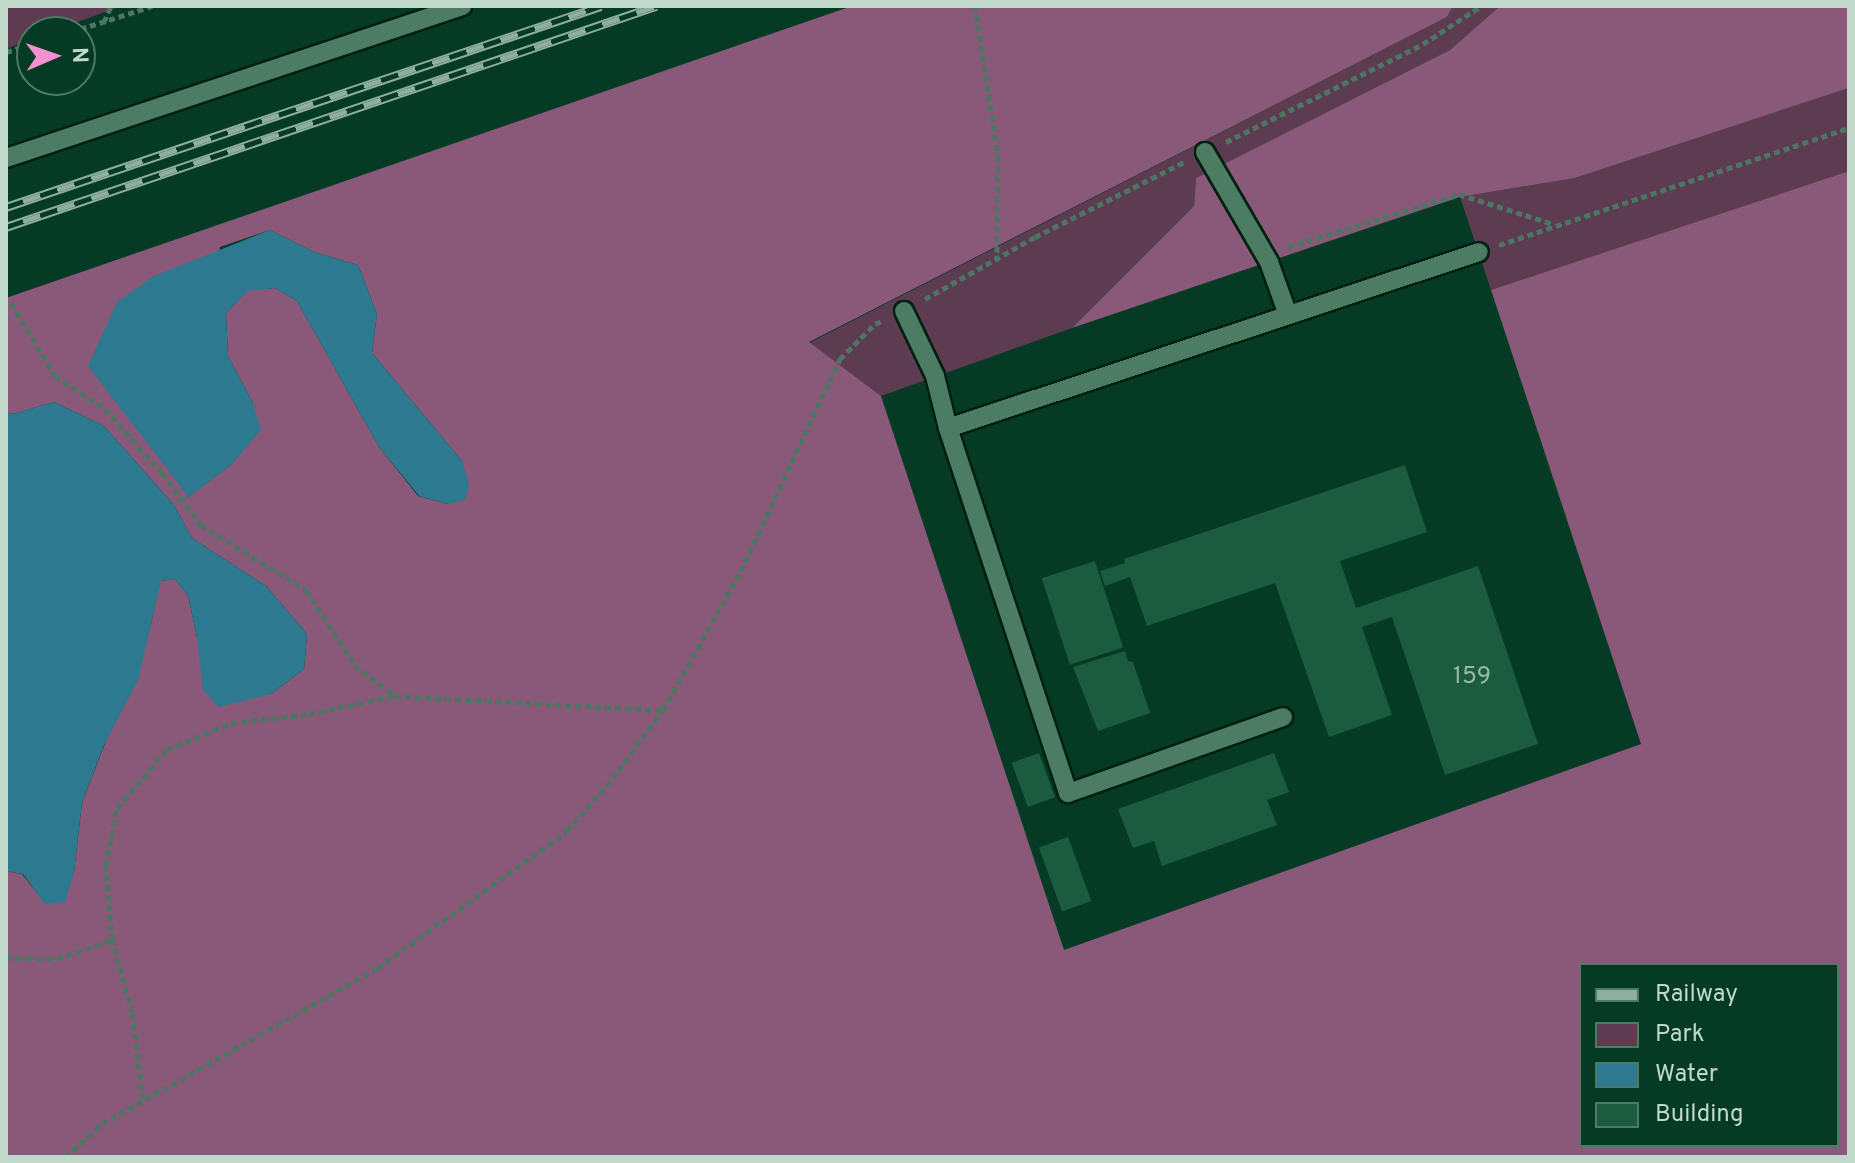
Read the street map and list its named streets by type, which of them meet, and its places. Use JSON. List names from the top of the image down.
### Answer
{
  "house_numbers": ["159"],
  "legend": [
    "Railway",
    "Park",
    "Water",
    "Building"
  ],
  "north": "right"
}
